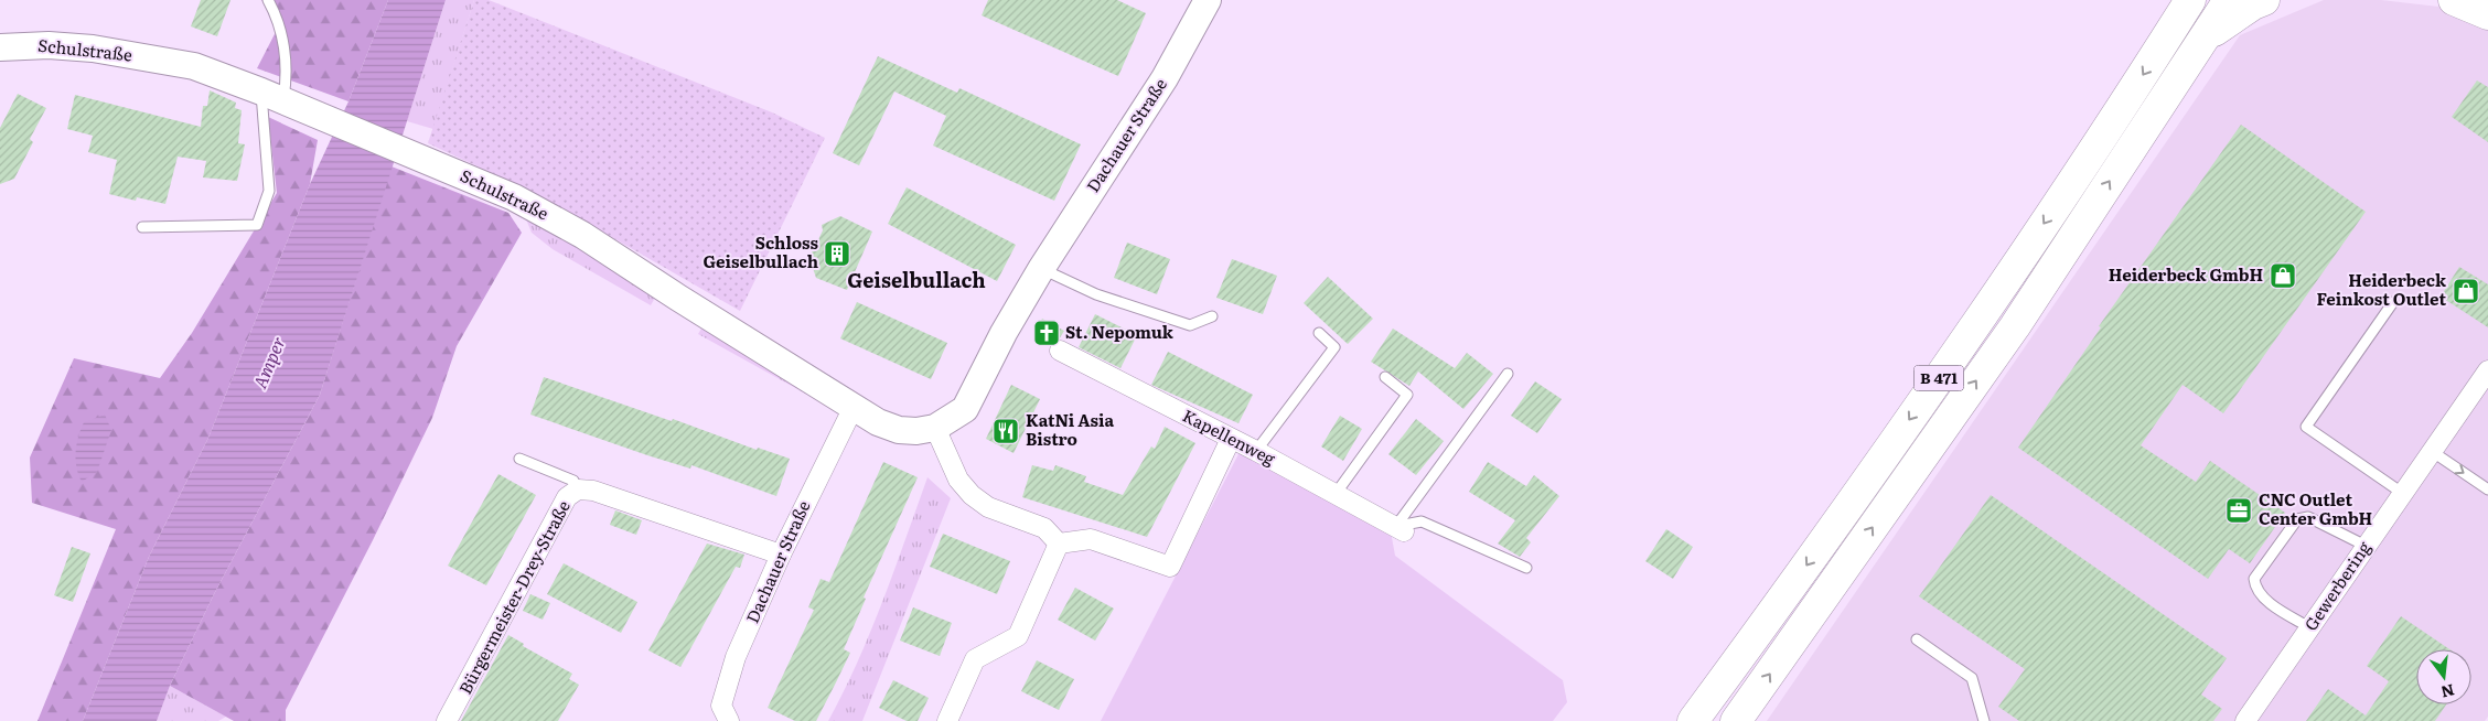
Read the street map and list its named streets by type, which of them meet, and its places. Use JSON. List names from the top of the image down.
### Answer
{
  "streets": {
    "highway": ["B 471"],
    "street": [
      "Schulstraße",
      "Dachauer Straße",
      "Kapellenweg",
      "Gewerbering",
      "Bürgermeister-Drey-Straße"
    ]
  },
  "crossings": [
    ["Schulstraße", "Dachauer Straße"],
    ["Dachauer Straße", "Bürgermeister-Drey-Straße"]
  ],
  "districts": ["Geiselbullach"],
  "water": ["Amper"],
  "places": {
    "building": ["Schloss Geiselbullach"],
    "shop": ["Heiderbeck GmbH", "Heiderbeck Feinkost Outlet"],
    "church": ["St. Nepomuk"],
    "restaurant": ["KatNi Asia Bistro"],
    "office": ["CNC Outlet Center GmbH"]
  },
  "north": "bottom"
}
